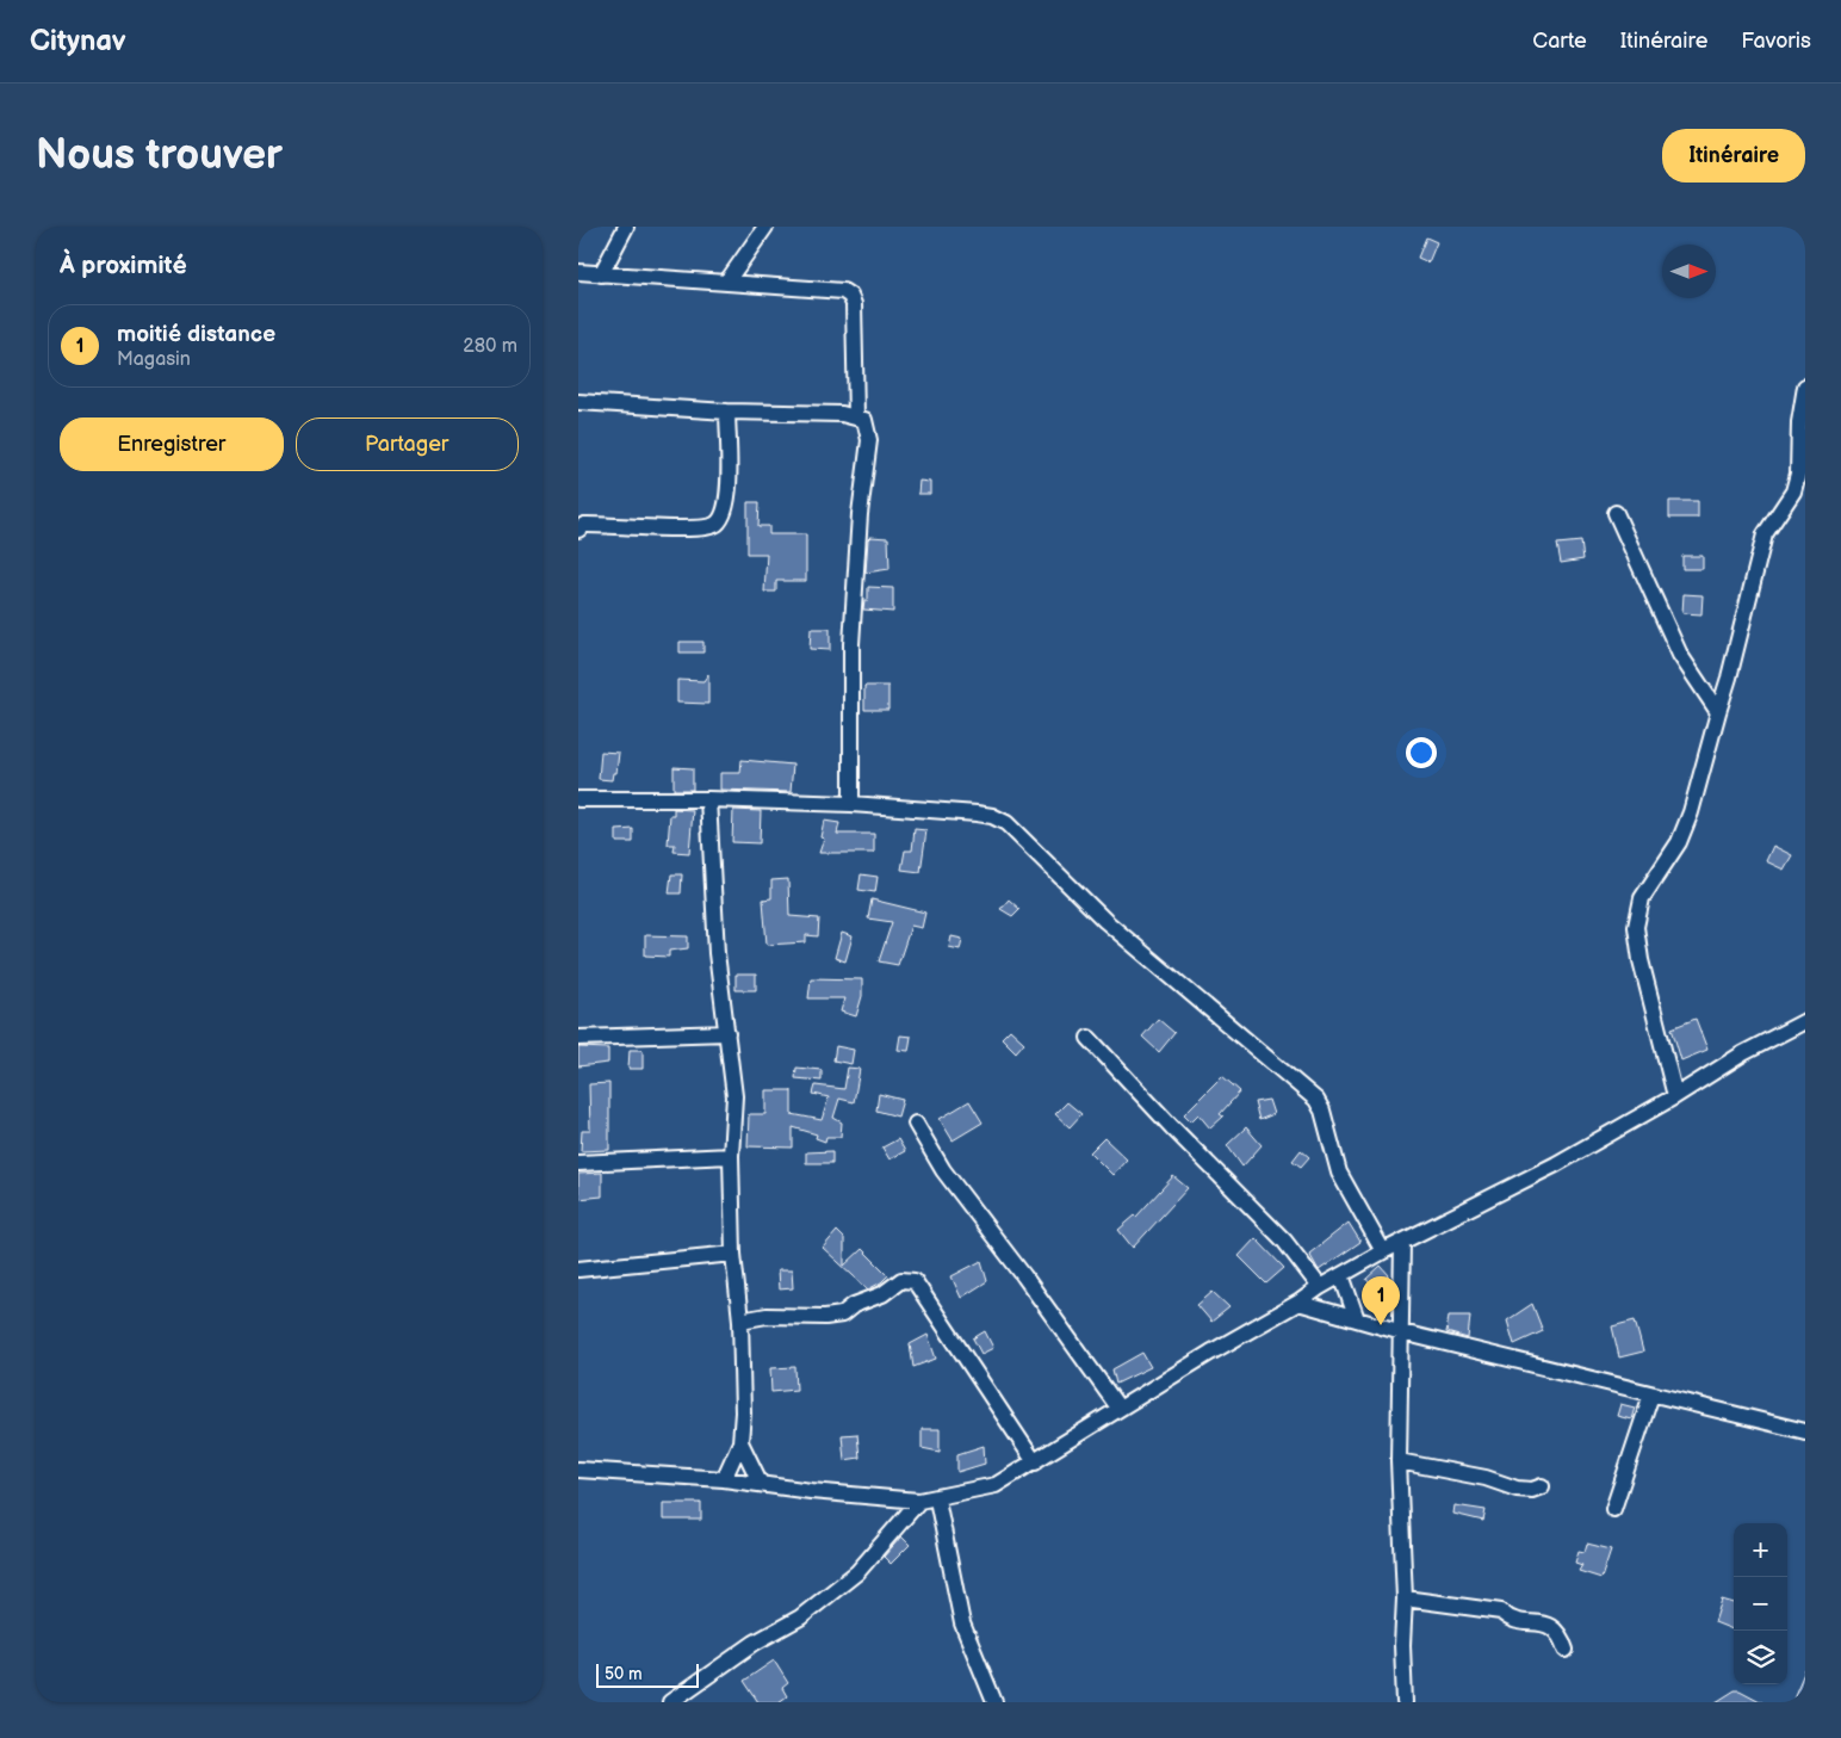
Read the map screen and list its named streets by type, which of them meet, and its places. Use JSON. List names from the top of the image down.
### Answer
{
  "scale_bar": "50 m",
  "north": "right",
  "page": {
    "header": "Citynav",
    "nav": ["Carte", "Itinéraire", "Favoris"],
    "buttons": [
      "Itinéraire",
      ["Enregistrer", "Partager"]
    ],
    "title": "Nous trouver",
    "heading": "À proximité",
    "list": [
      {
        "mark": "1",
        "name": "moitié distance",
        "note": "Magasin",
        "value": "280 m"
      }
    ],
    "pins": "1",
    "map_buttons": ["+", "−"],
    "scale": "50 m"
  }
}
